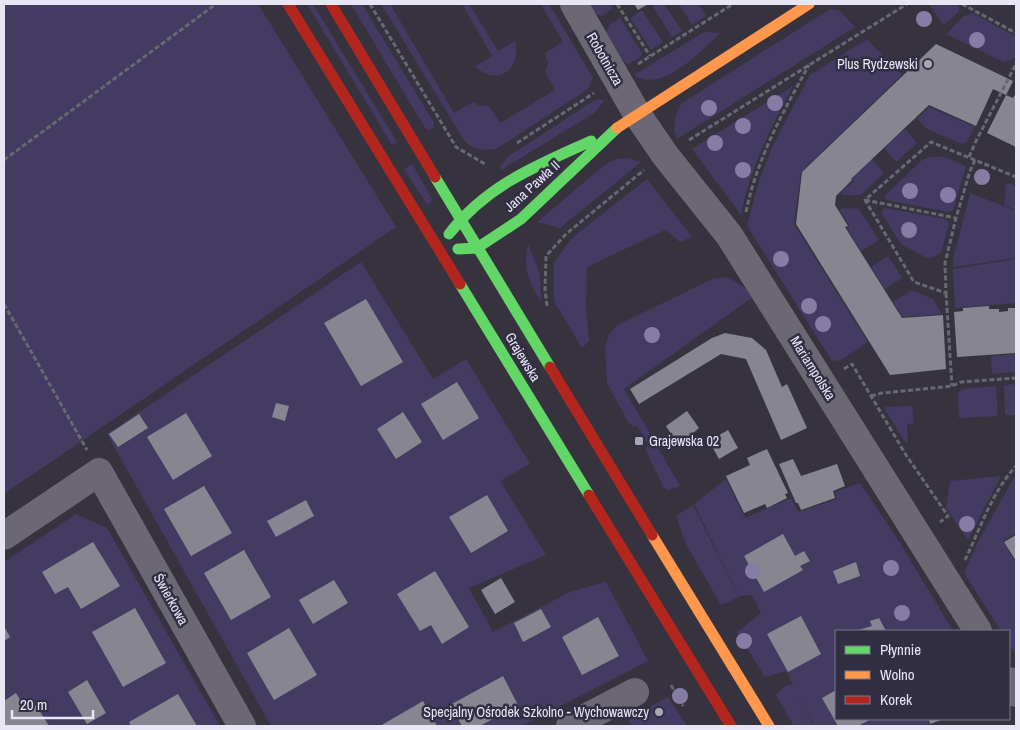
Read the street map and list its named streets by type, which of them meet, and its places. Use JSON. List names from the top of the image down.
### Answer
{
  "streets": {
    "main road": ["Jana Pawła II", "Grajewska"],
    "street": ["Robotnicza", "Mariampolska", "Świerkowa"]
  },
  "crossings": [
    ["Robotnicza", "Jana Pawła II"],
    ["Robotnicza", "Mariampolska"],
    ["Jana Pawła II", "Grajewska"],
    ["Jana Pawła II", "Mariampolska"]
  ],
  "places": {
    "other": ["Plus Rydzewski", "Specjalny Ośrodek Szkolno - Wychowawczy"],
    "transit": ["Grajewska 02"]
  },
  "legend": ["Płynnie", "Wolno", "Korek"],
  "scale_bar": "20 m"
}
